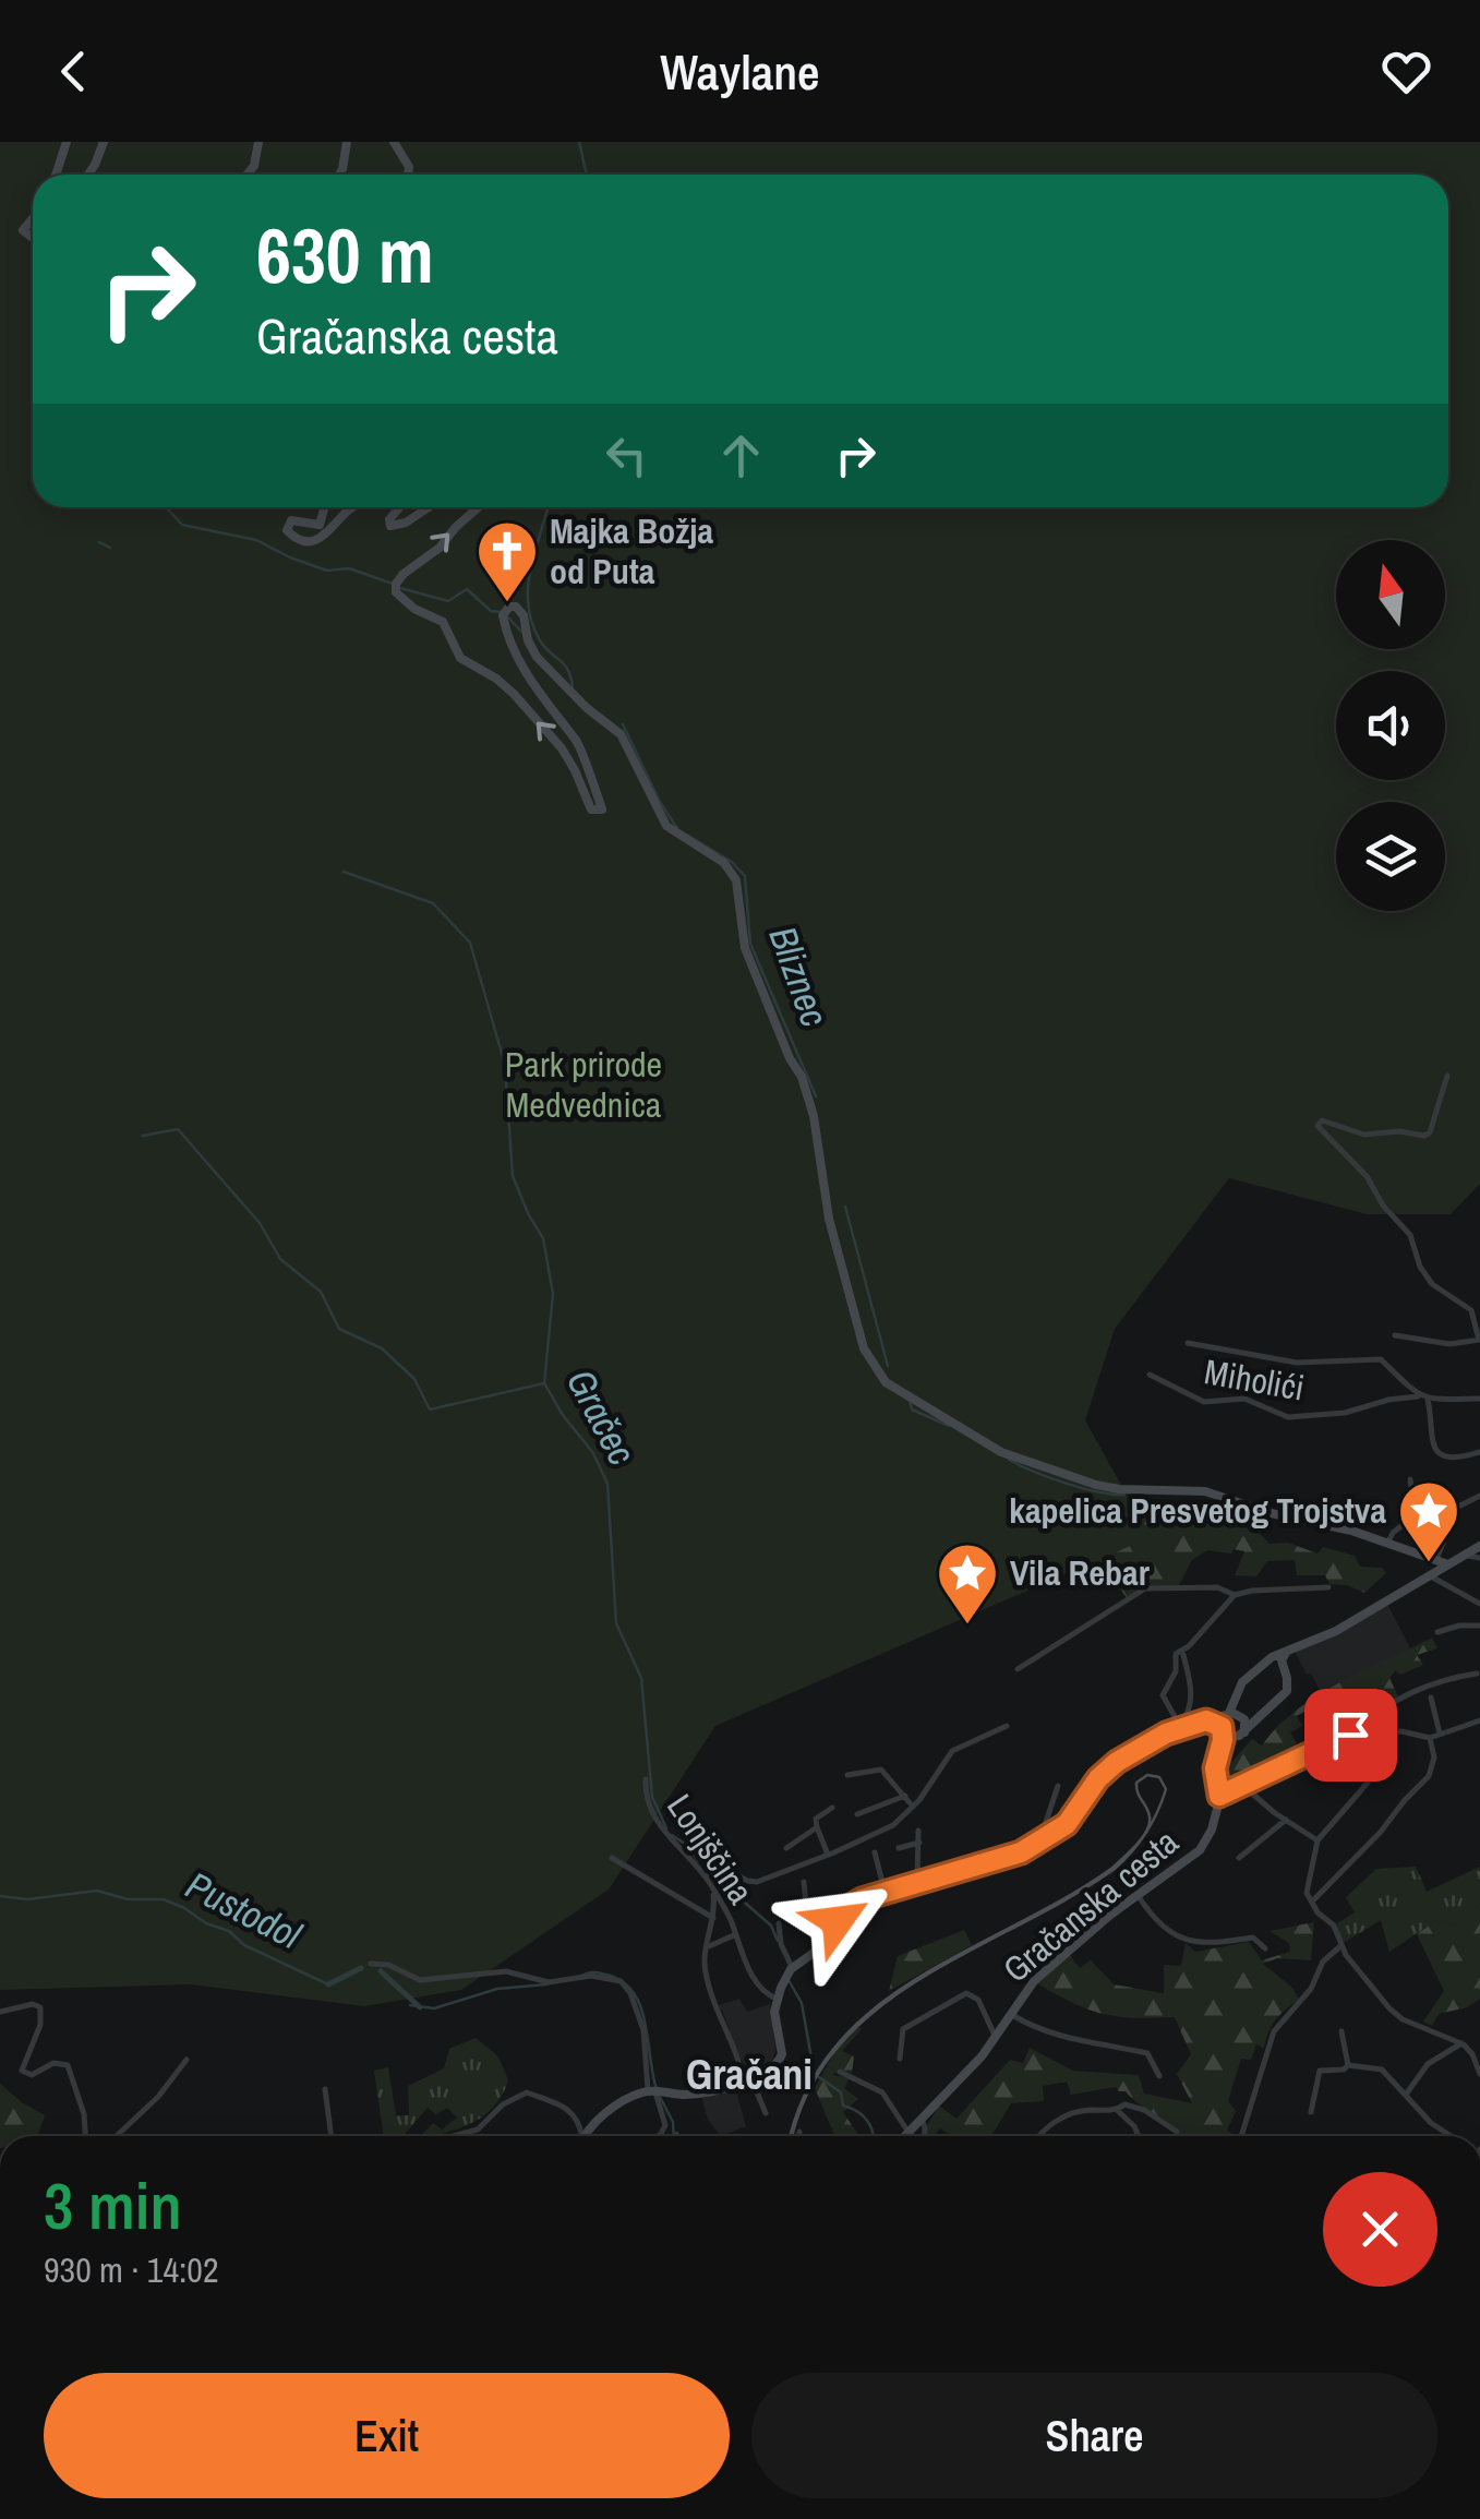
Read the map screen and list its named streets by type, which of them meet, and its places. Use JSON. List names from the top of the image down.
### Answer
{
  "streets": {
    "main road": ["Gračanska cesta"],
    "street": ["Miholići", "Lonjščina"]
  },
  "districts": ["Gračani"],
  "water": ["Bliznec", "Gračec", "Pustodol"],
  "parks": ["Park prirode Medvednica"],
  "places": {
    "church": ["Majka Božja od Puta"],
    "place": ["kapelica Presvetog Trojstva", "Vila Rebar"]
  },
  "north": "top",
  "page": {
    "header": "Waylane",
    "turn": ["630 m", "Gračanska cesta"],
    "heading": ["3 min", "930 m · 14:02"],
    "buttons": ["Exit", "Share"]
  }
}
